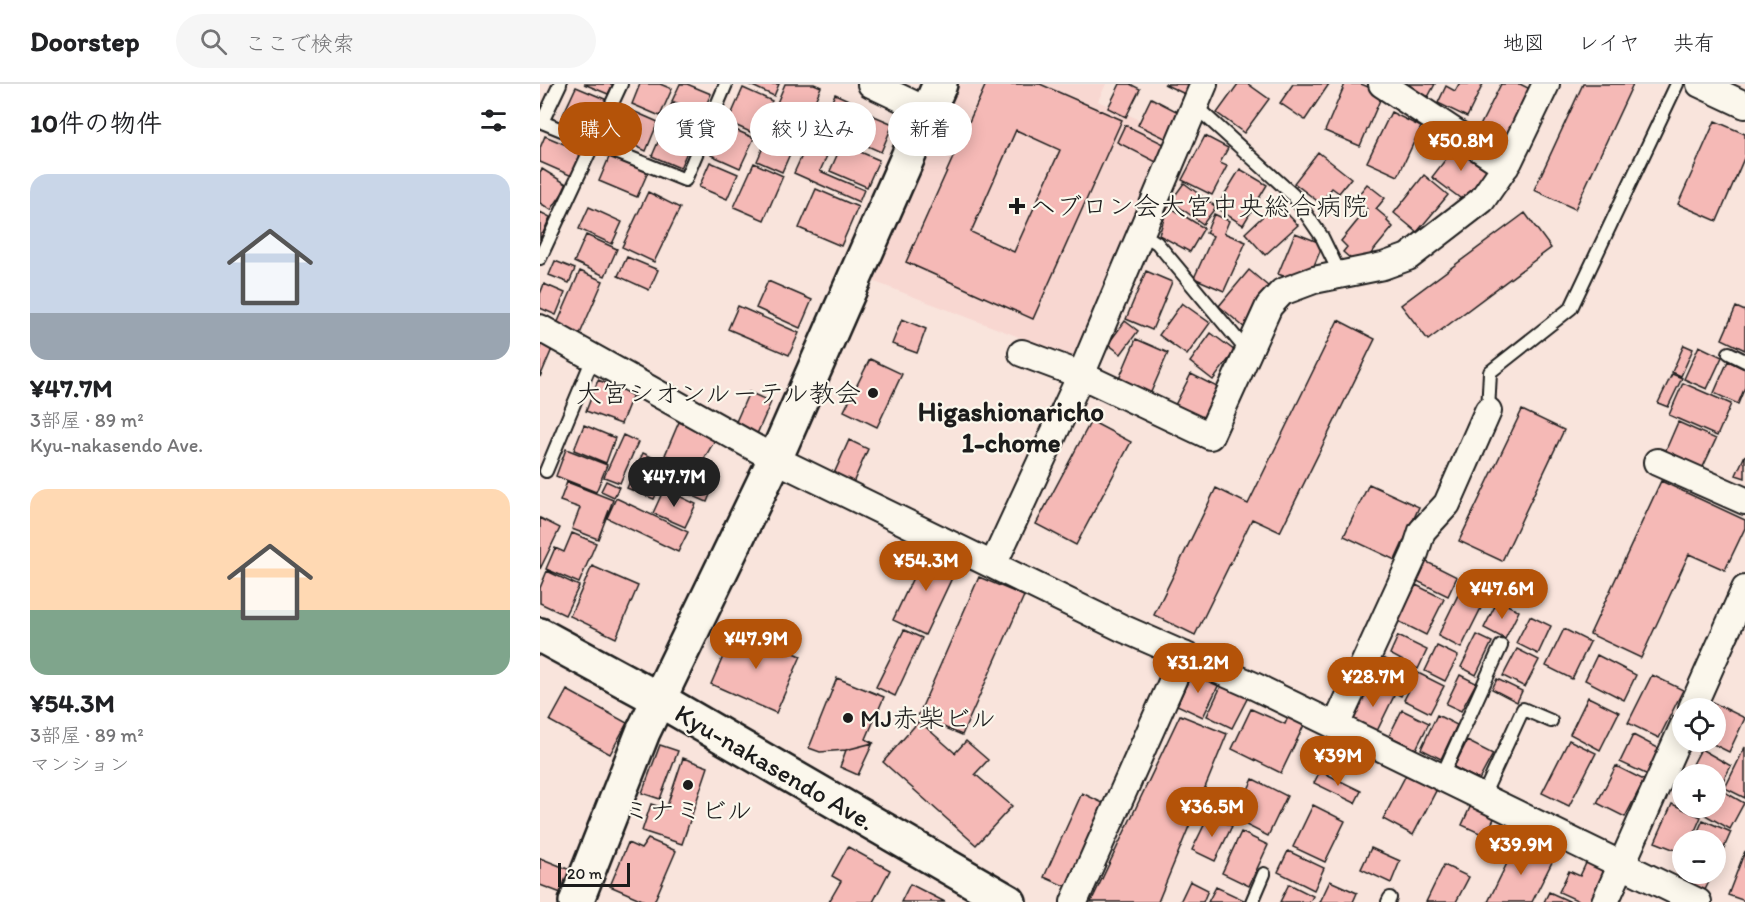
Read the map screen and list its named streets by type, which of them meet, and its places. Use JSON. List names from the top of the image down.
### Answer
{
  "streets": {
    "street": ["Kyu-nakasendo Ave."]
  },
  "districts": ["Higashionaricho 1-chome"],
  "places": {
    "health": ["ヘブロン会大宮中央総合病院"],
    "other": ["大宮シオンルーテル教会", "MJ赤柴ビル", "ミナミビル"]
  },
  "scale_bar": "20 m",
  "page": {
    "header": "Doorstep",
    "search": "ここで検索",
    "nav": ["地図", "レイヤ", "共有"],
    "heading": "10件の物件",
    "chip": [
      "購入",
      "賃貸",
      "絞り込み",
      "新着"
    ],
    "price": [
      "¥50.8M",
      "¥47.7M",
      "¥54.3M",
      "¥47.6M",
      "¥47.9M",
      "¥31.2M",
      "¥28.7M",
      "¥39M",
      "¥36.5M",
      "¥39.9M"
    ],
    "list": [
      {
        "name": "¥47.7M",
        "note": "3部屋 · 89 m² · Kyu-nakasendo Ave."
      },
      {
        "name": "¥54.3M",
        "note": "3部屋 · 89 m² · マンション"
      }
    ],
    "map_buttons": ["+", "−"],
    "scale": "20 m"
  }
}
